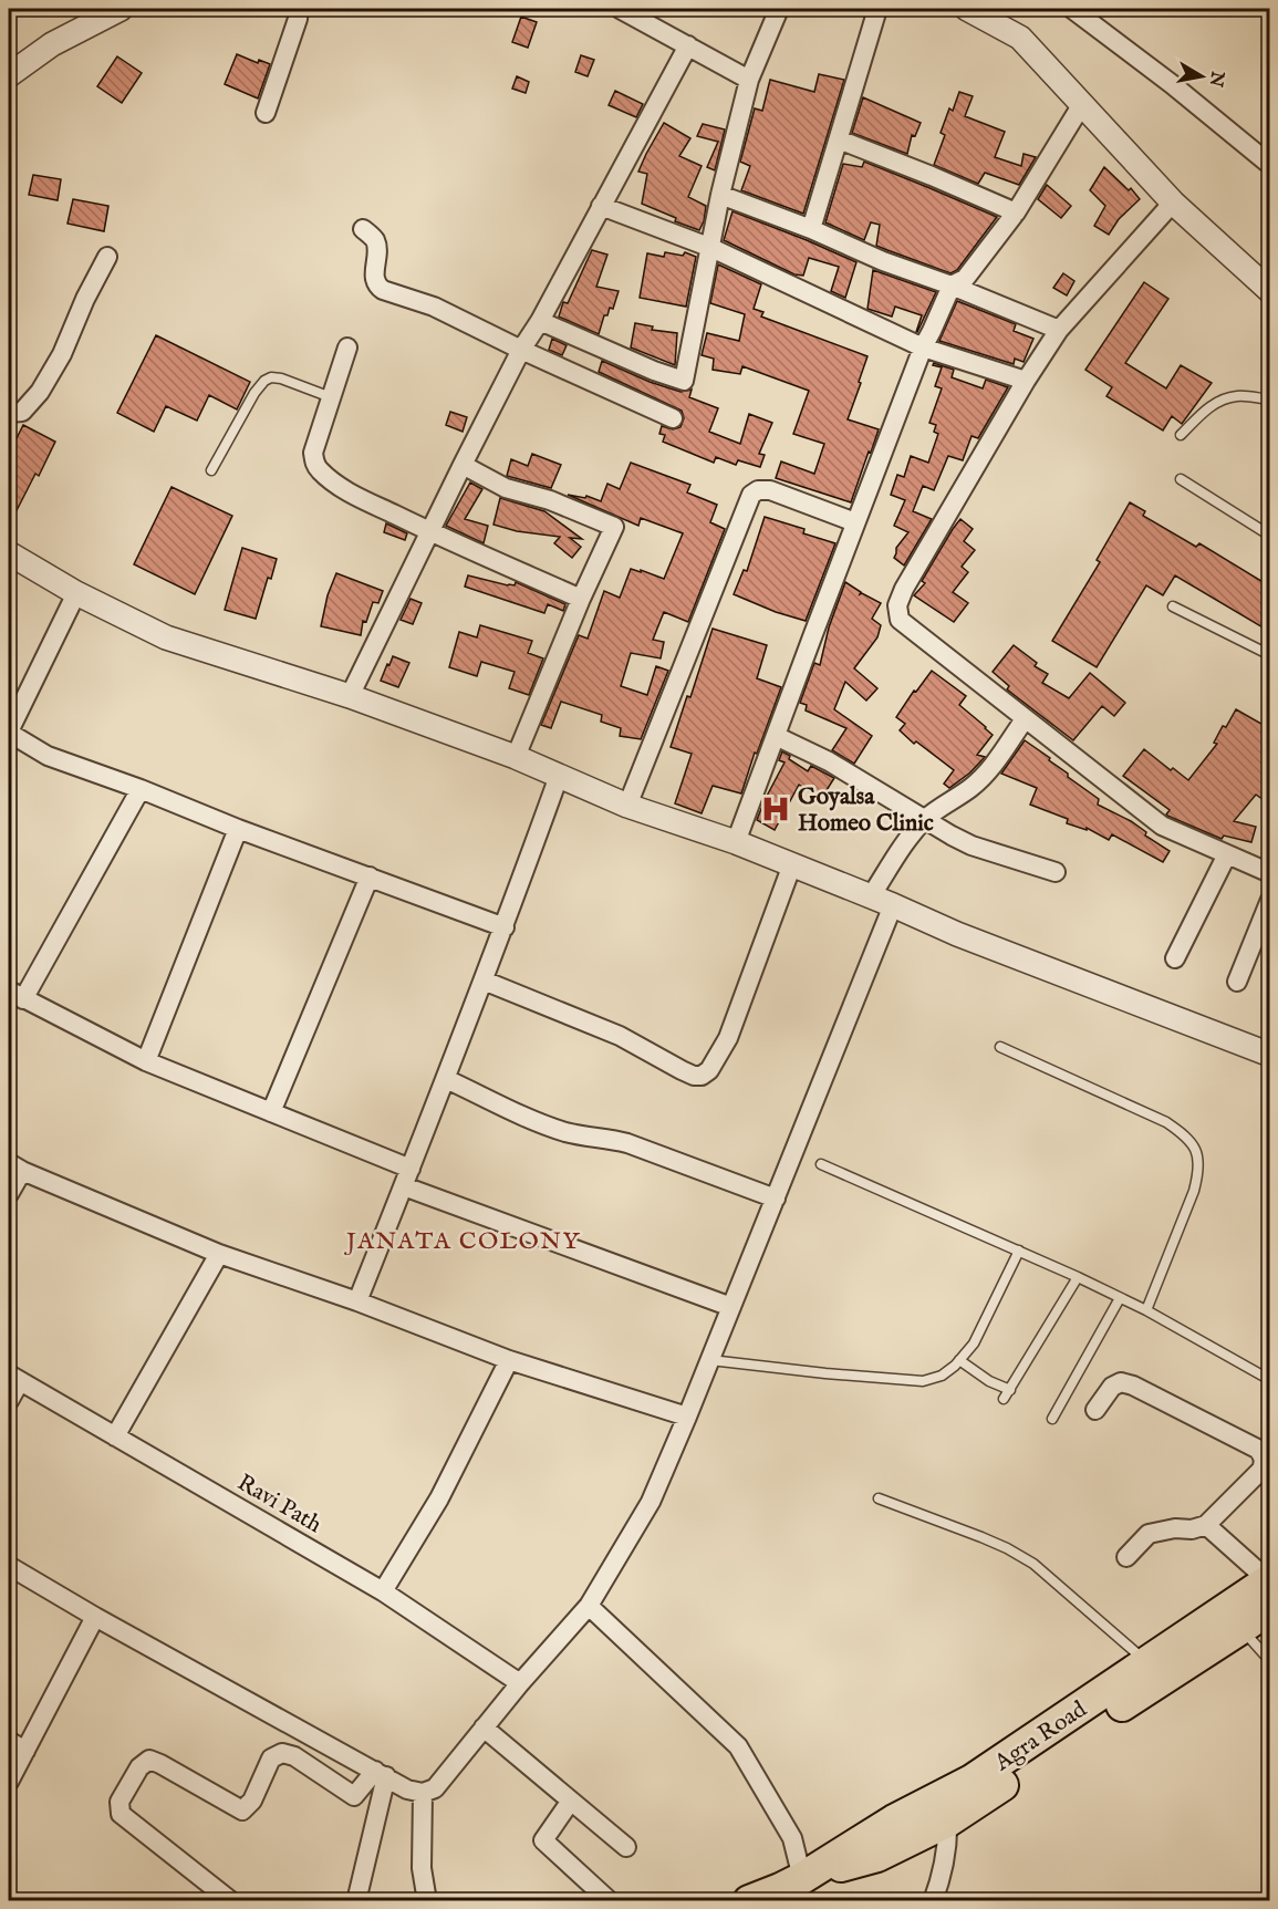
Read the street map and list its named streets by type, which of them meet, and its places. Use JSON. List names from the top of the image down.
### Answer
{
  "streets": {
    "highway": ["Agra Road"],
    "street": ["Ravi Path"]
  },
  "districts": ["JANATA COLONY"],
  "places": {
    "hospital": ["Goyalsa Homeo Clinic"]
  },
  "north": "right"
}
